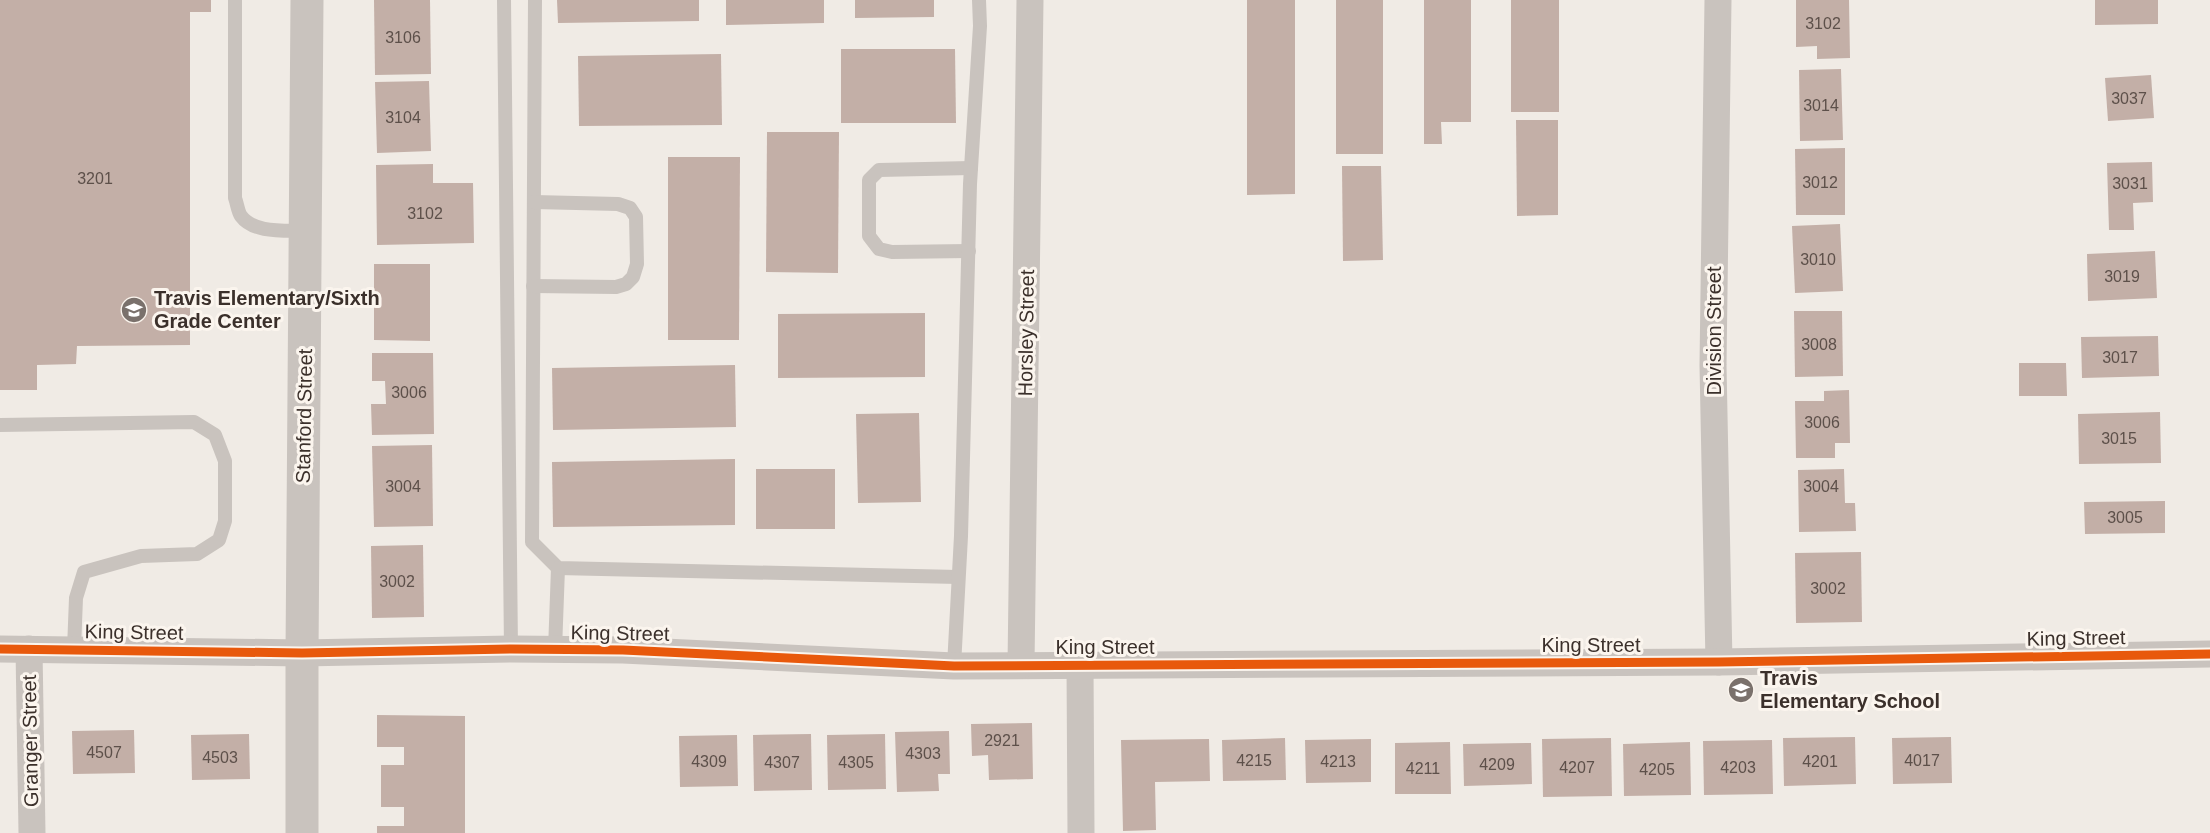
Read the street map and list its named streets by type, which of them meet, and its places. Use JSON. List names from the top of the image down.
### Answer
{
  "streets": {
    "street": [
      "Division Street",
      "Horsley Street",
      "Stanford Street",
      "King Street",
      "Granger Street"
    ]
  },
  "crossings": [
    ["Division Street", "King Street"],
    ["Horsley Street", "King Street"],
    ["Stanford Street", "King Street"],
    ["King Street", "Granger Street"]
  ],
  "places": {
    "school or university": ["Travis Elementary/Sixth Grade Center", "Travis Elementary School"]
  },
  "house_numbers": [
    "3102",
    "3106",
    "3037",
    "3014",
    "3104",
    "3201",
    "3012",
    "3031",
    "3102",
    "3010",
    "3019",
    "3008",
    "3017",
    "3006",
    "3006",
    "3015",
    "3004",
    "3004",
    "3005",
    "3002",
    "3002",
    "2921",
    "4507",
    "4303",
    "4503",
    "4215",
    "4017",
    "4309",
    "4213",
    "4201",
    "4307",
    "4305",
    "4209",
    "4207",
    "4203",
    "4211",
    "4205"
  ]
}
